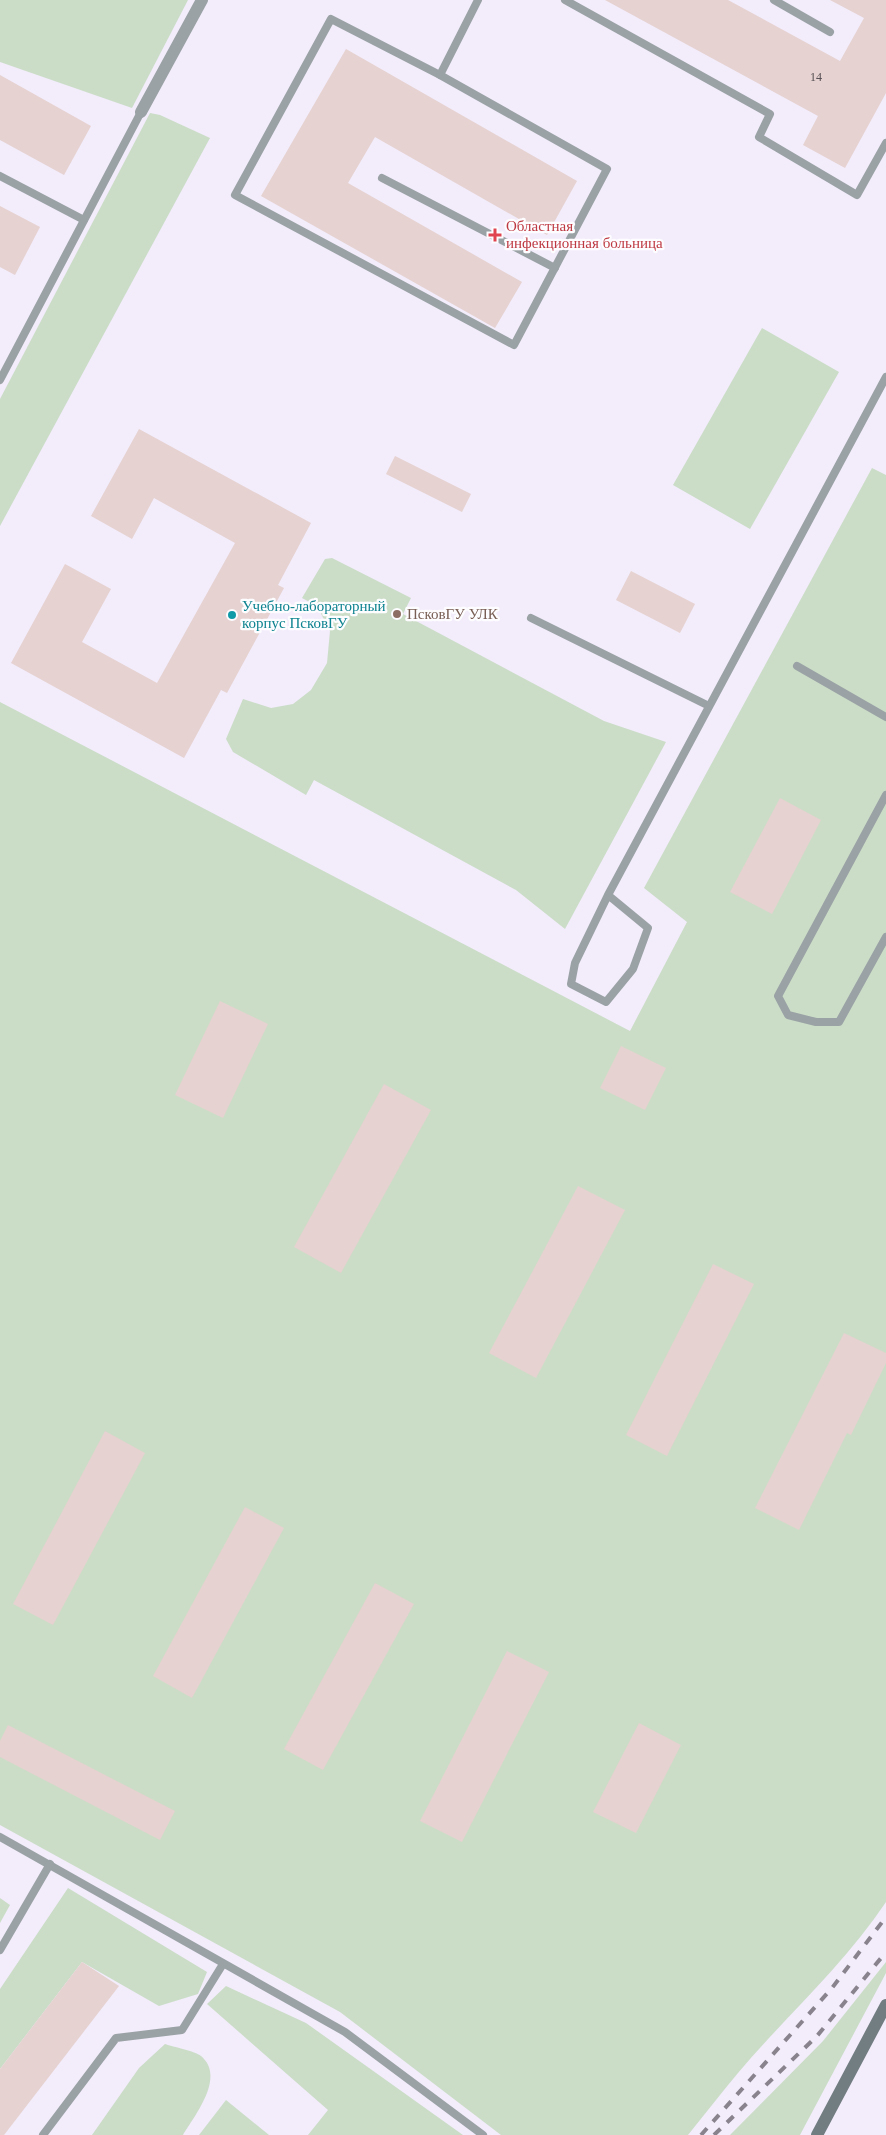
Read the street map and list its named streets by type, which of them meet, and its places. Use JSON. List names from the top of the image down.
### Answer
{
  "places": {
    "health": ["Областная инфекционная больница"],
    "other": ["ПсковГУ УЛК", "Учебно-лабораторный корпус ПсковГУ"]
  },
  "house_numbers": ["14"]
}
